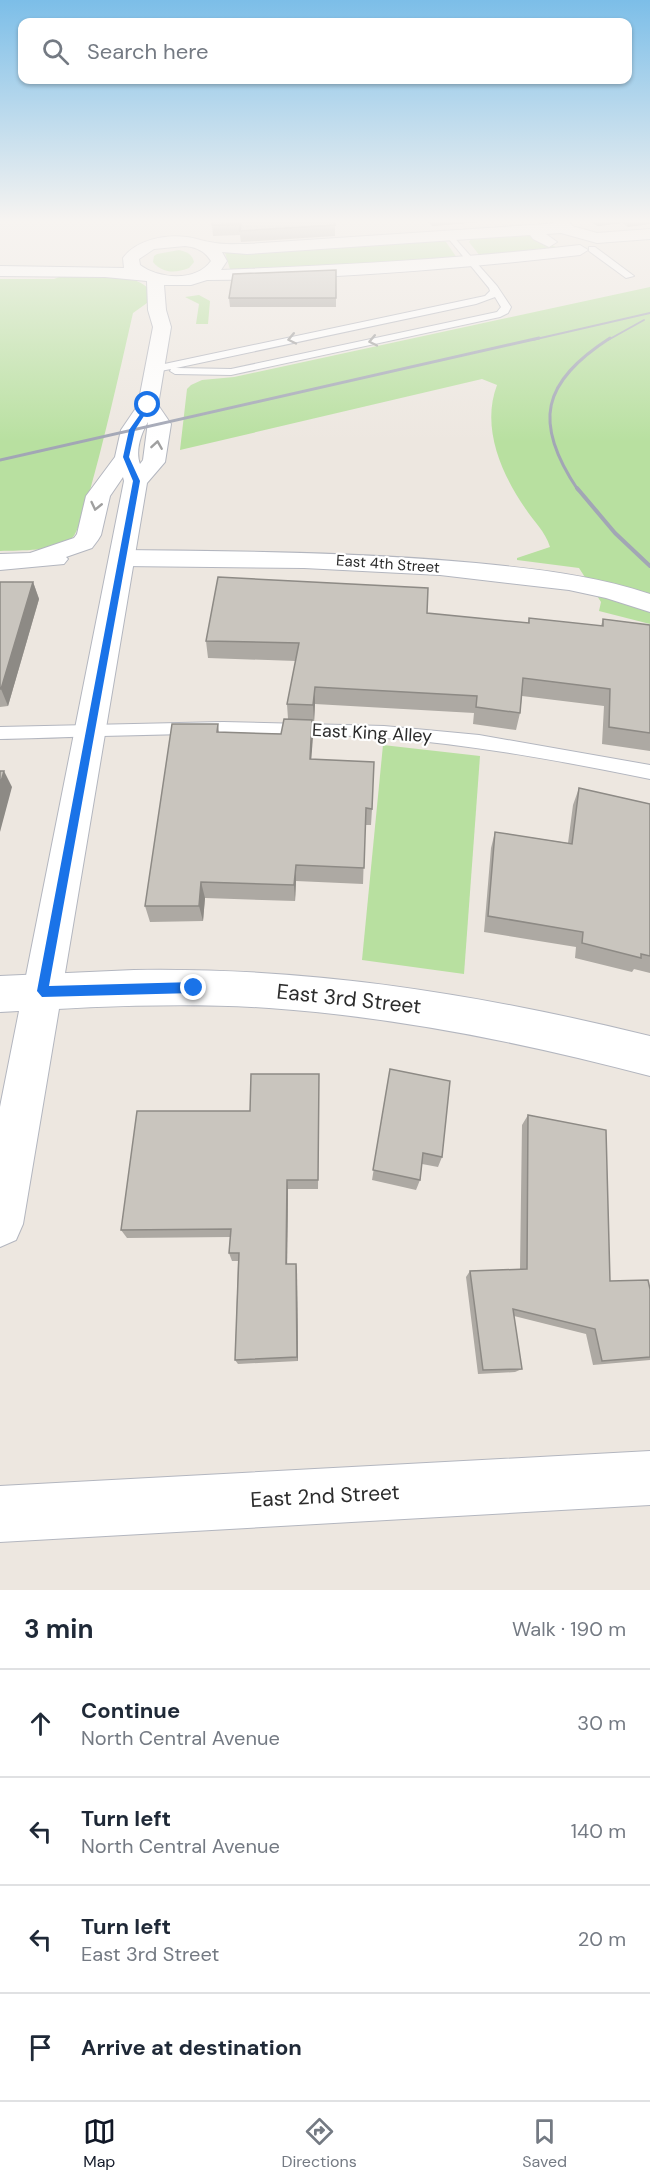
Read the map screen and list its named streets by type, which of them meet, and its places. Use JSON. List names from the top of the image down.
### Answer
{
  "streets": {
    "street": ["East 4th Street", "East 3rd Street", "East 2nd Street"],
    "lane": ["East King Alley"]
  },
  "page": {
    "search": "Search here",
    "heading": ["3 min", "Walk · 190 m"],
    "list": [
      ["Continue", "North Central Avenue", "30 m"],
      ["Turn left", "North Central Avenue", "140 m"],
      ["Turn left", "East 3rd Street", "20 m"],
      "Arrive at destination"
    ],
    "nav": ["Map", "Directions", "Saved"]
  }
}
